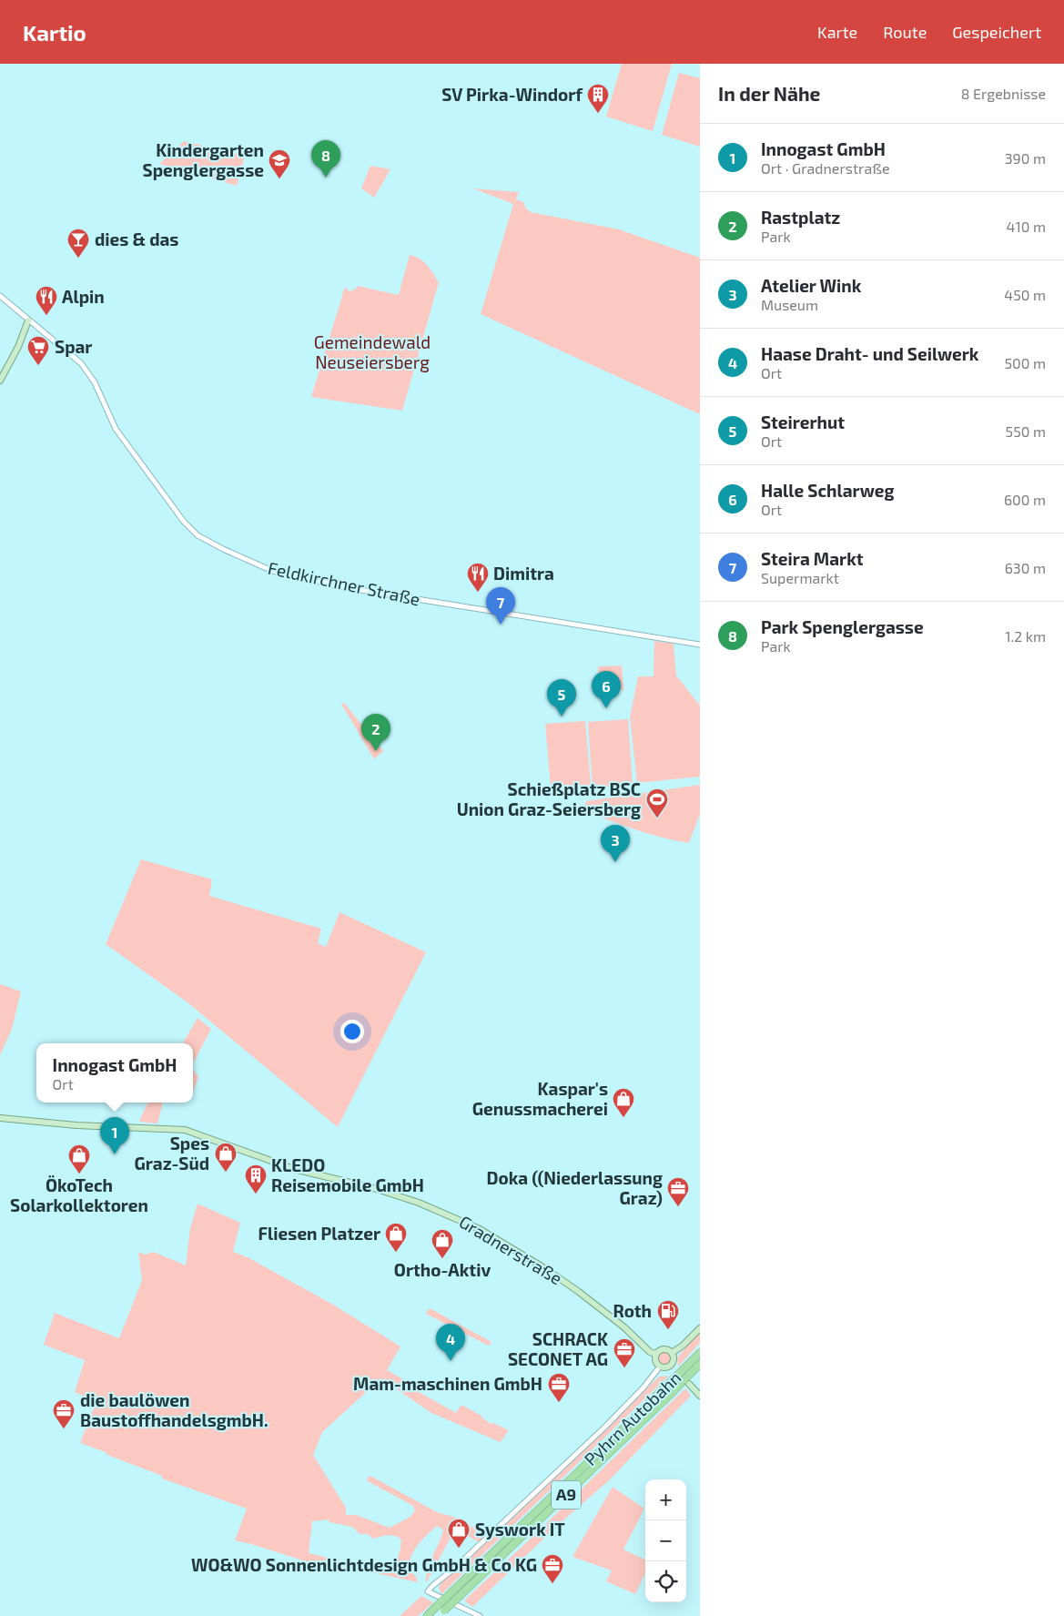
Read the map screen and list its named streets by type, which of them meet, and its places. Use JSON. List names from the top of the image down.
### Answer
{
  "streets": {
    "highway": ["Pyhrn Autobahn", "A9"],
    "main road": ["Gradnerstraße"],
    "street": ["Feldkirchner Straße"]
  },
  "parks": ["Gemeindewald Neuseiersberg"],
  "places": {
    "building": ["SV Pirka-Windorf", "KLEDO Reisemobile GmbH"],
    "school or university": ["Kindergarten Spenglergasse"],
    "bar": ["dies & das"],
    "restaurant": ["Alpin", "Dimitra"],
    "supermarket": ["Spar"],
    "sports": ["Schießplatz BSC Union Graz-Seiersberg"],
    "shop": [
      "Kaspar's Genussmacherei",
      "Spes Graz-Süd",
      "ÖkoTech Solarkollektoren",
      "Fliesen Platzer",
      "Ortho-Aktiv",
      "Syswork IT"
    ],
    "office": [
      "Doka ((Niederlassung Graz)",
      "SCHRACK SECONET AG",
      "Mam-maschinen GmbH",
      "die baulöwen BaustoffhandelsgmbH.",
      "WO&WO Sonnenlichtdesign GmbH & Co KG"
    ],
    "fuel station": ["Roth"]
  },
  "page": {
    "header": "Kartio",
    "nav": ["Karte", "Route", "Gespeichert"],
    "heading": ["In der Nähe", "8 Ergebnisse"],
    "list": [
      {
        "mark": "1",
        "name": "Innogast GmbH",
        "note": "Ort · Gradnerstraße",
        "value": "390 m"
      },
      {
        "mark": "2",
        "name": "Rastplatz",
        "note": "Park",
        "value": "410 m"
      },
      {
        "mark": "3",
        "name": "Atelier Wink",
        "note": "Museum",
        "value": "450 m"
      },
      {
        "mark": "4",
        "name": "Haase Draht- und Seilwerk",
        "note": "Ort",
        "value": "500 m"
      },
      {
        "mark": "5",
        "name": "Steirerhut",
        "note": "Ort",
        "value": "550 m"
      },
      {
        "mark": "6",
        "name": "Halle Schlarweg",
        "note": "Ort",
        "value": "600 m"
      },
      {
        "mark": "7",
        "name": "Steira Markt",
        "note": "Supermarkt",
        "value": "630 m"
      },
      {
        "mark": "8",
        "name": "Park Spenglergasse",
        "note": "Park",
        "value": "1.2 km"
      }
    ],
    "pins": [
      "8",
      "7",
      "6",
      "5",
      "2",
      "3",
      "1",
      "4"
    ],
    "popup": ["Innogast GmbH", "Ort"],
    "map_buttons": ["+", "−"]
  }
}
